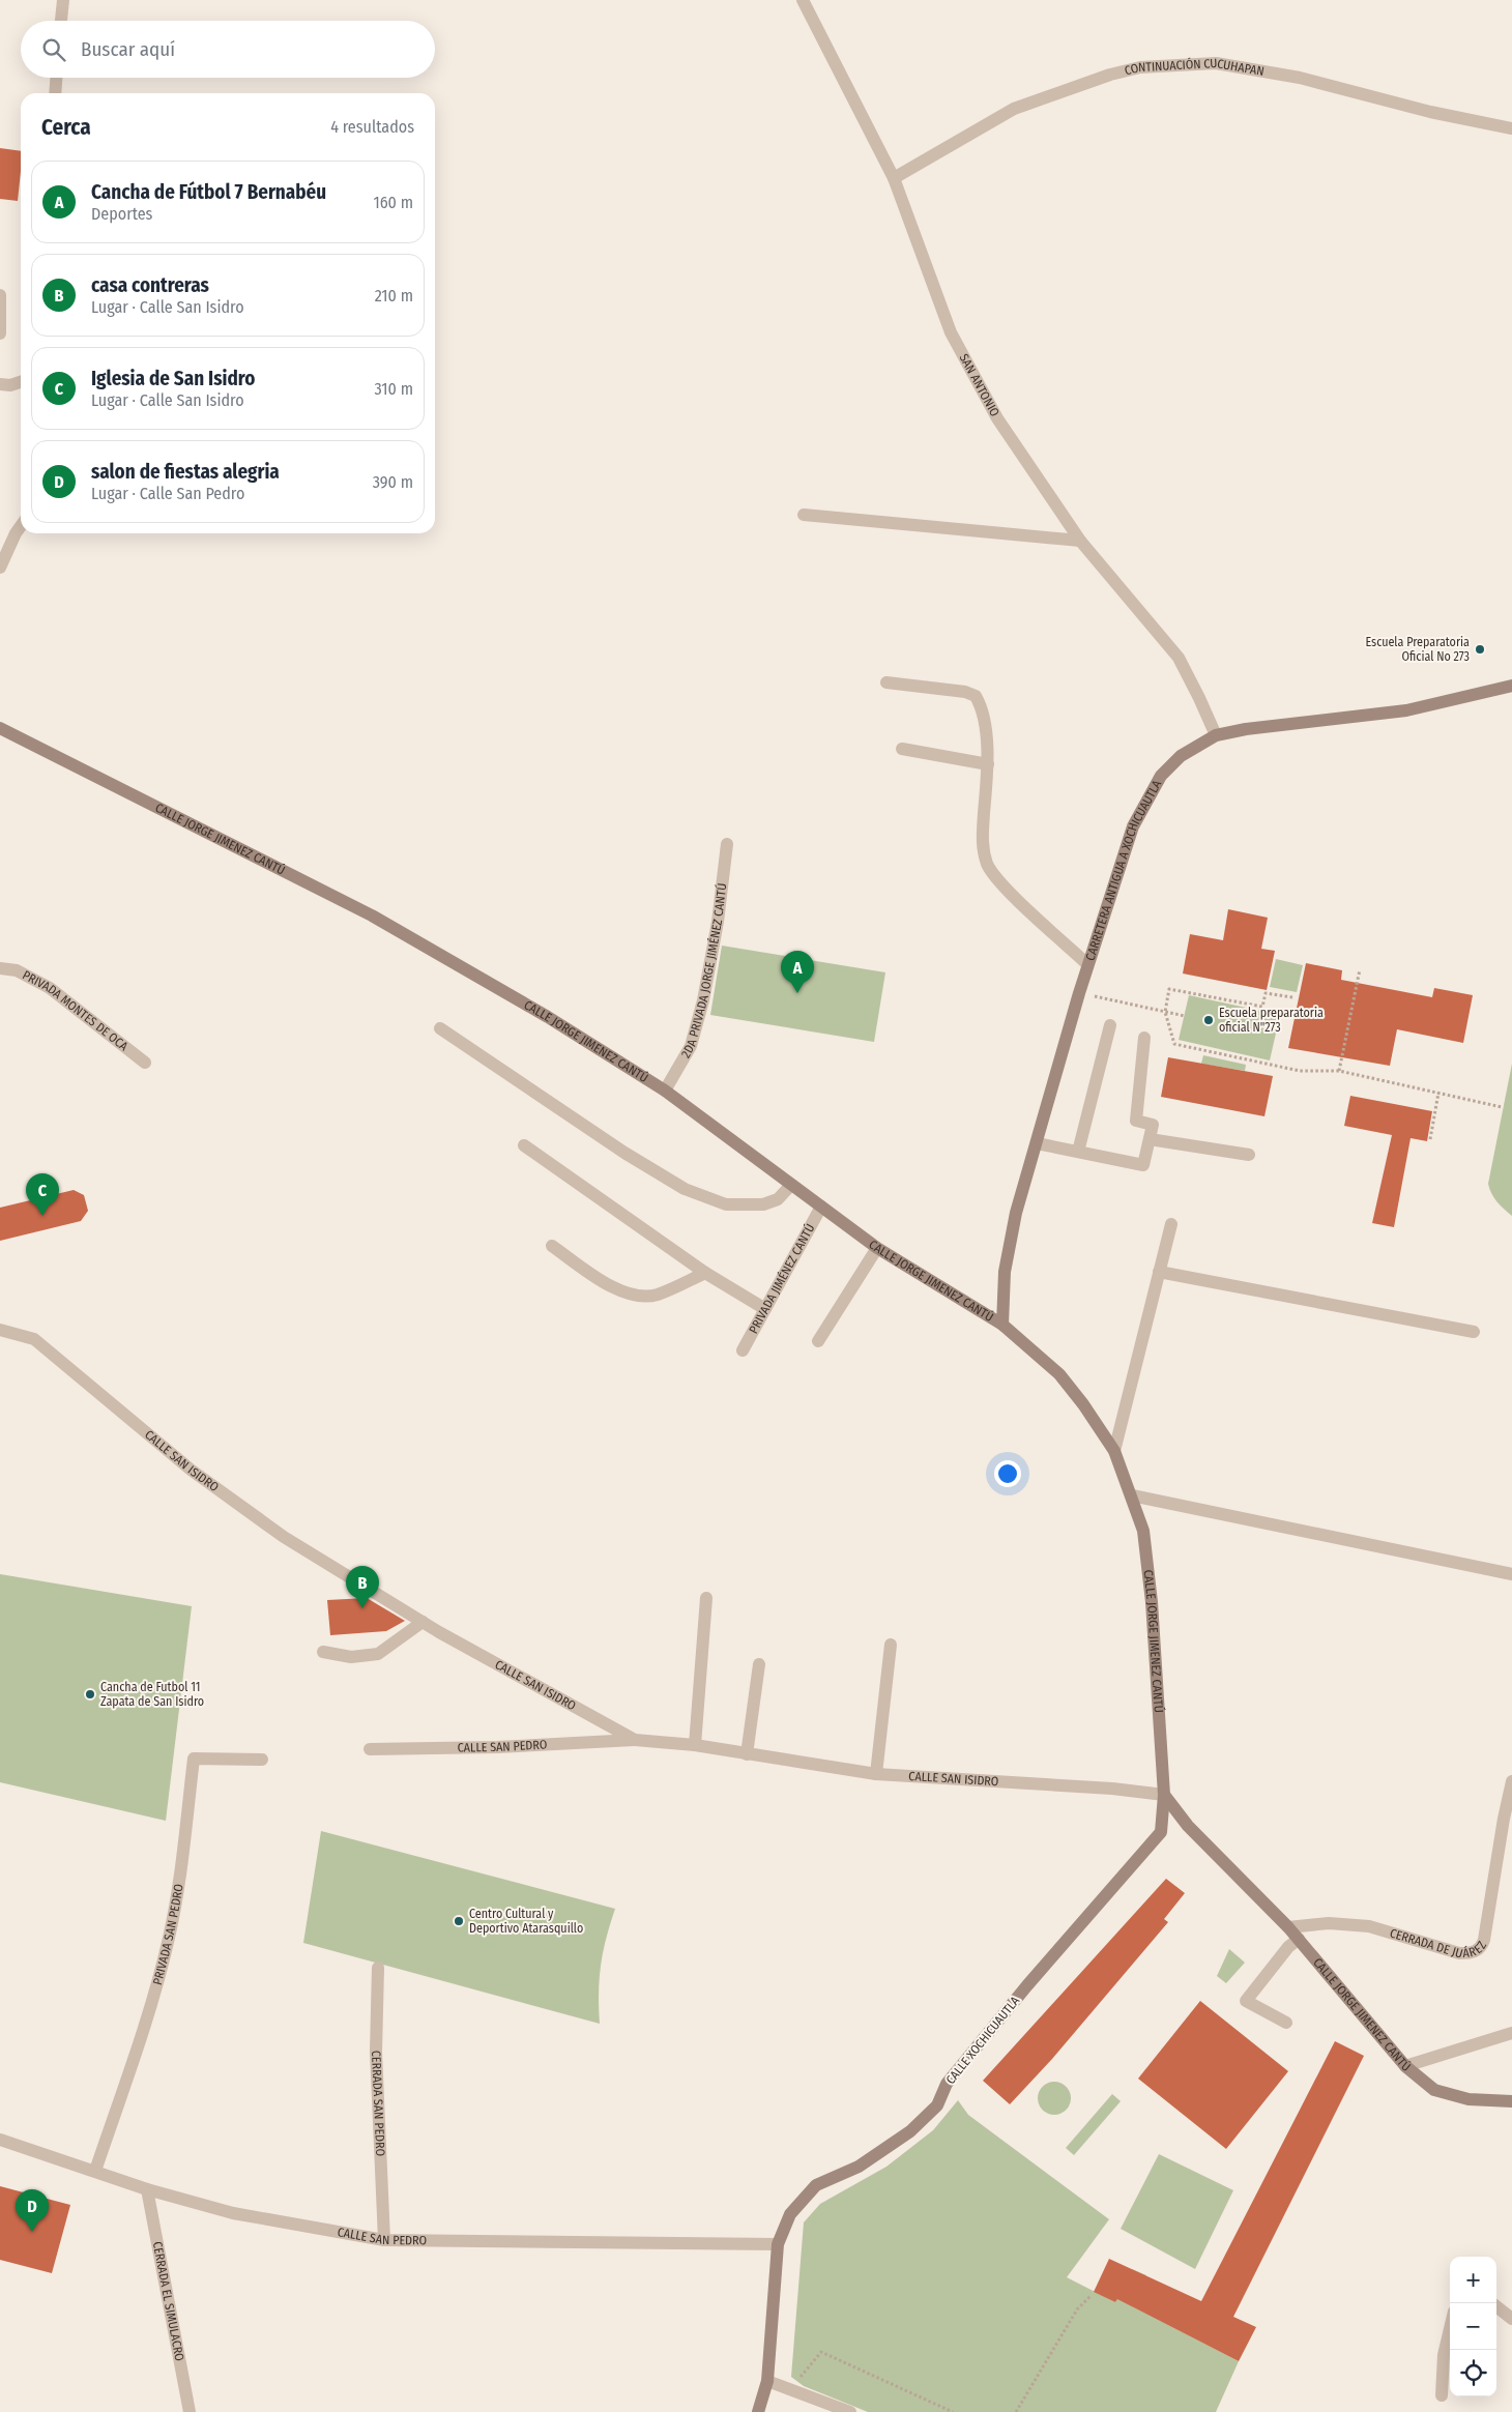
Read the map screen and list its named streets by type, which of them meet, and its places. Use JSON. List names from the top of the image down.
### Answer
{
  "streets": {
    "main road": ["CALLE JORGE JIMENEZ CANTÚ", "CARRETERA ANTIGUA A XOCHICUAUTLA", "CALLE XOCHICUAUTLA"],
    "street": [
      "CONTINUACIÓN CUCUHAPAN",
      "SAN ANTONIO",
      "2DA PRIVADA JORGE JIMÉNEZ CANTÚ",
      "PRIVADA MONTES DE OCA",
      "PRIVADA JIMÉNEZ CANTÚ",
      "CALLE SAN ISIDRO",
      "CALLE SAN PEDRO",
      "PRIVADA SAN PEDRO",
      "CERRADA DE JUÁREZ",
      "CERRADA SAN PEDRO",
      "CERRADA EL SIMULACRO"
    ]
  },
  "crossings": [
    ["CONTINUACIÓN CUCUHAPAN", "SAN ANTONIO"],
    ["SAN ANTONIO", "CARRETERA ANTIGUA A XOCHICUAUTLA"],
    ["CALLE JORGE JIMENEZ CANTÚ", "CARRETERA ANTIGUA A XOCHICUAUTLA"],
    ["CALLE JORGE JIMENEZ CANTÚ", "2DA PRIVADA JORGE JIMÉNEZ CANTÚ"],
    ["CALLE JORGE JIMENEZ CANTÚ", "PRIVADA JIMÉNEZ CANTÚ"],
    ["CALLE JORGE JIMENEZ CANTÚ", "CALLE SAN ISIDRO"],
    ["CALLE JORGE JIMENEZ CANTÚ", "CERRADA DE JUÁREZ"],
    ["CALLE JORGE JIMENEZ CANTÚ", "CALLE XOCHICUAUTLA"],
    ["CALLE SAN ISIDRO", "CALLE SAN PEDRO"],
    ["CALLE SAN ISIDRO", "CALLE XOCHICUAUTLA"],
    ["CALLE SAN PEDRO", "PRIVADA SAN PEDRO"],
    ["CALLE SAN PEDRO", "CALLE XOCHICUAUTLA"],
    ["CALLE SAN PEDRO", "CERRADA SAN PEDRO"],
    ["CALLE SAN PEDRO", "CERRADA EL SIMULACRO"]
  ],
  "places": [
    "Escuela Preparatoria Oficial No 273",
    "Escuela preparatoria oficial N\"273",
    "Cancha de Futbol 11 Zapata de San Isidro",
    "Centro Cultural y Deportivo Atarasquillo"
  ],
  "page": {
    "search": "Buscar aquí",
    "heading": ["Cerca", "4 resultados"],
    "list": [
      {
        "mark": "A",
        "name": "Cancha de Fútbol 7 Bernabéu",
        "note": "Deportes",
        "value": "160 m"
      },
      {
        "mark": "B",
        "name": "casa contreras",
        "note": "Lugar · Calle San Isidro",
        "value": "210 m"
      },
      {
        "mark": "C",
        "name": "Iglesia de San Isidro",
        "note": "Lugar · Calle San Isidro",
        "value": "310 m"
      },
      {
        "mark": "D",
        "name": "salon de fiestas alegria",
        "note": "Lugar · Calle San Pedro",
        "value": "390 m"
      }
    ],
    "pins": [
      "A",
      "C",
      "B",
      "D"
    ],
    "map_buttons": ["+", "−"]
  }
}
